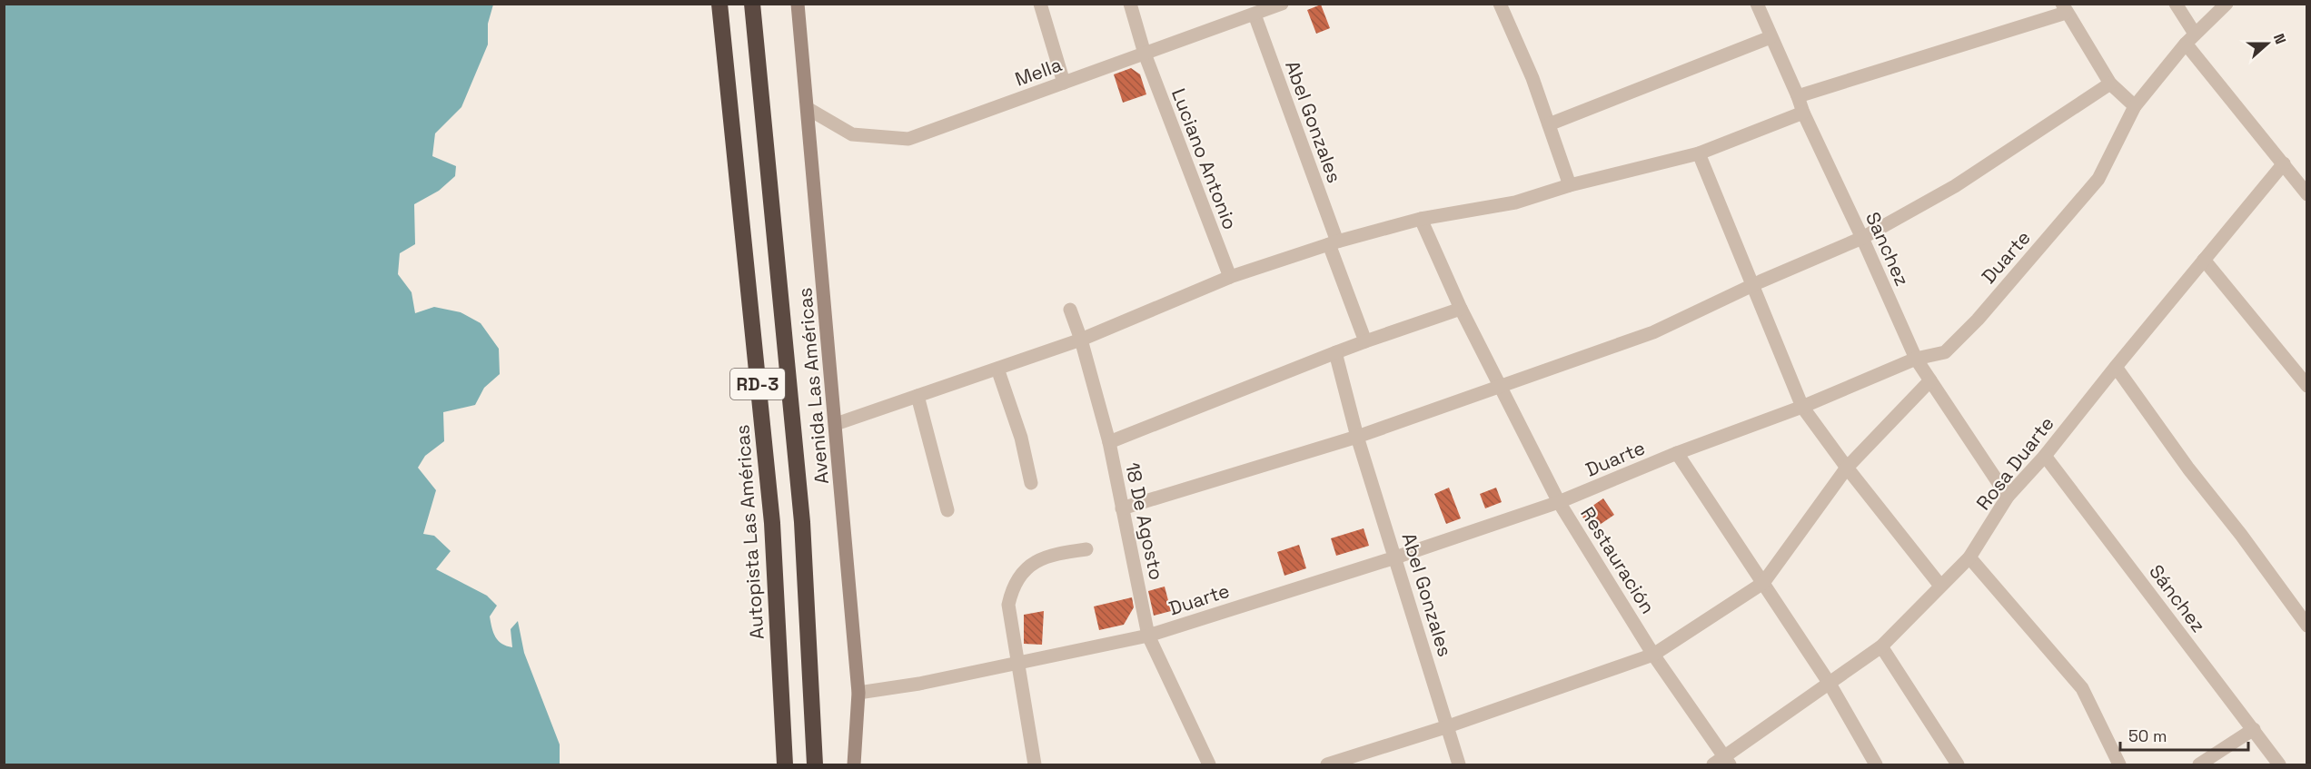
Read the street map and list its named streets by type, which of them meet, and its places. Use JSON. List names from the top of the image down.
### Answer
{
  "streets": {
    "highway": ["RD-3", "Autopista Las Américas"],
    "main road": ["Avenida Las Américas"],
    "street": [
      "Mella",
      "Abel Gonzales",
      "Luciano Antonio",
      "Sanchez",
      "Duarte",
      "Rosa Duarte",
      "18 De Agosto",
      "Restauración",
      "Sánchez"
    ]
  },
  "crossings": [
    ["Mella", "Abel Gonzales"],
    ["Mella", "Luciano Antonio"],
    ["Mella", "Avenida Las Américas"],
    ["Abel Gonzales", "Duarte"],
    ["Sanchez", "Duarte"],
    ["Sanchez", "Rosa Duarte"],
    ["Duarte", "Avenida Las Américas"],
    ["Duarte", "18 De Agosto"],
    ["Duarte", "Restauración"],
    ["Rosa Duarte", "Restauración"],
    ["Rosa Duarte", "Sánchez"]
  ],
  "scale_bar": "50 m",
  "north": "right"
}
